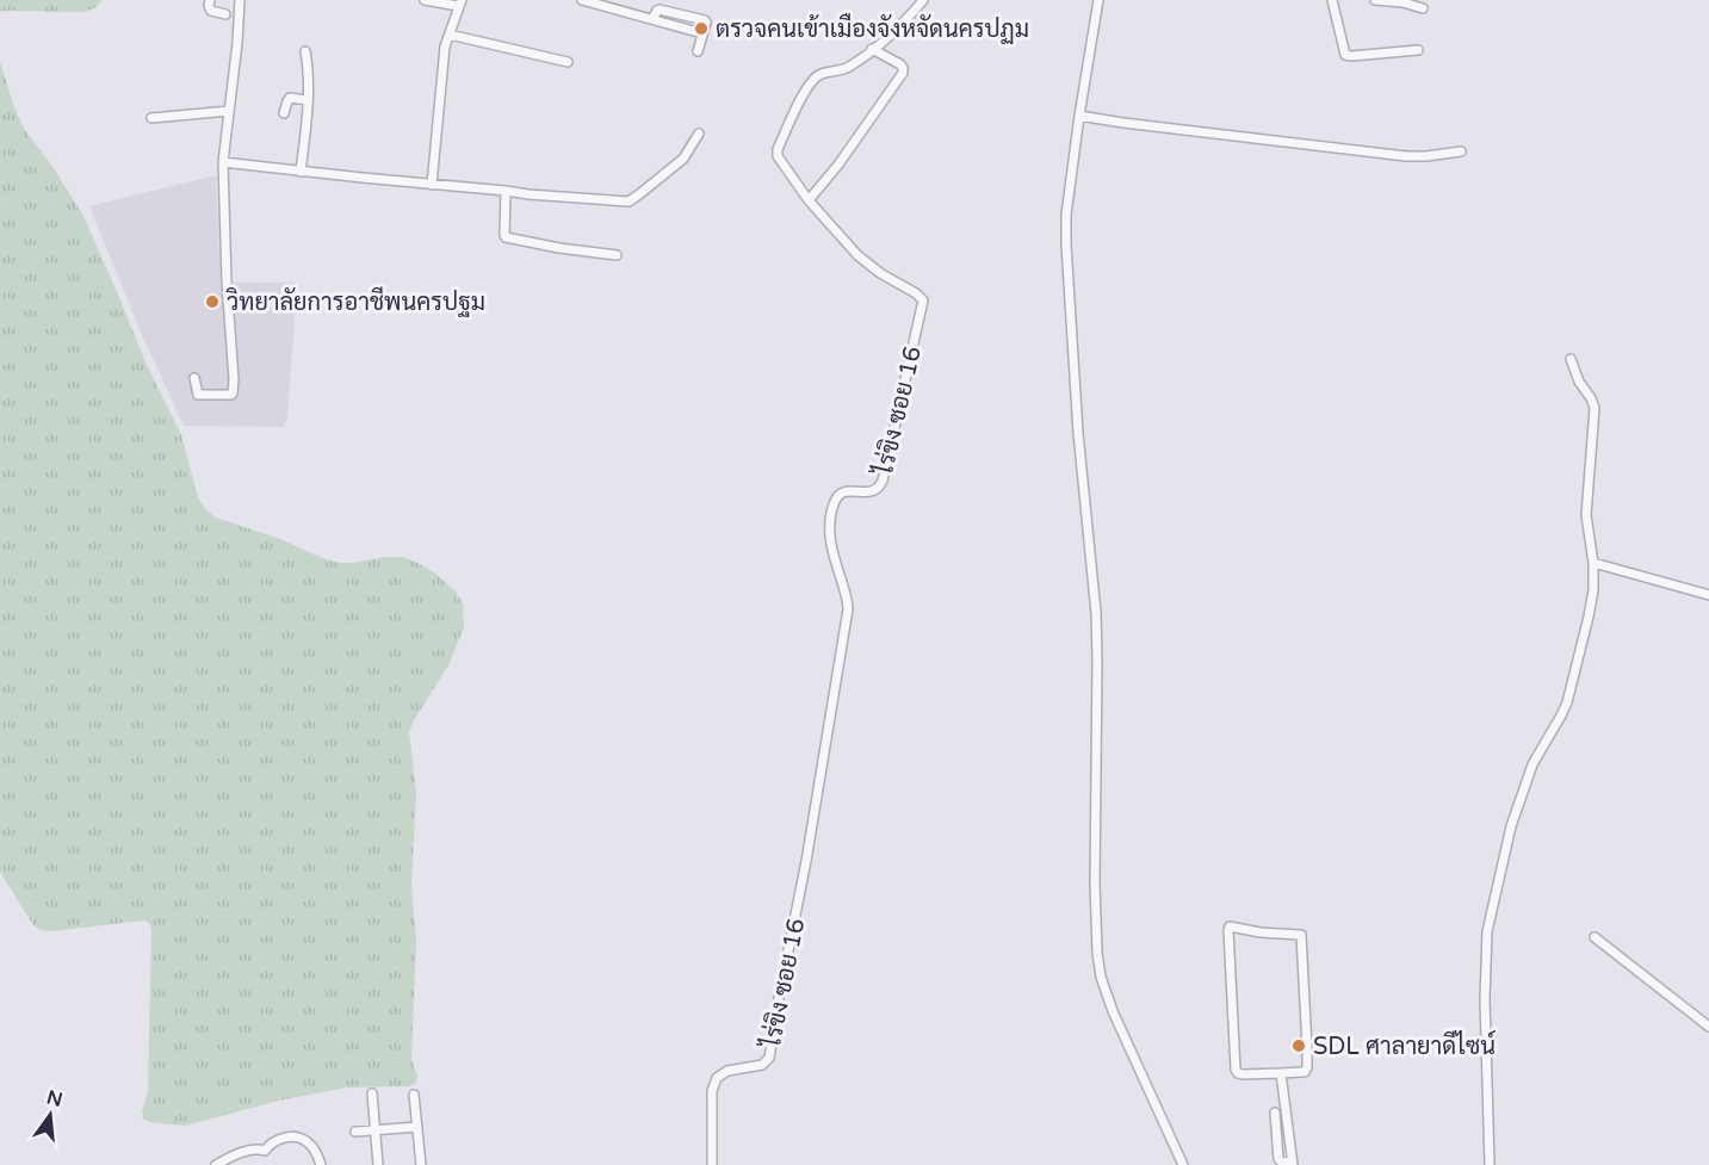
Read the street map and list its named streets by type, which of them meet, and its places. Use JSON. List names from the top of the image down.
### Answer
{
  "streets": {
    "street": ["ไร่ขิง ซอย 16"]
  },
  "places": ["ตรวจคนเข้าเมืองจังหจัดนครปฏม", "วิทยาลัยการอาชีพนครปฐม", "SDL ศาลายาดีไซน์"],
  "north": "top"
}
